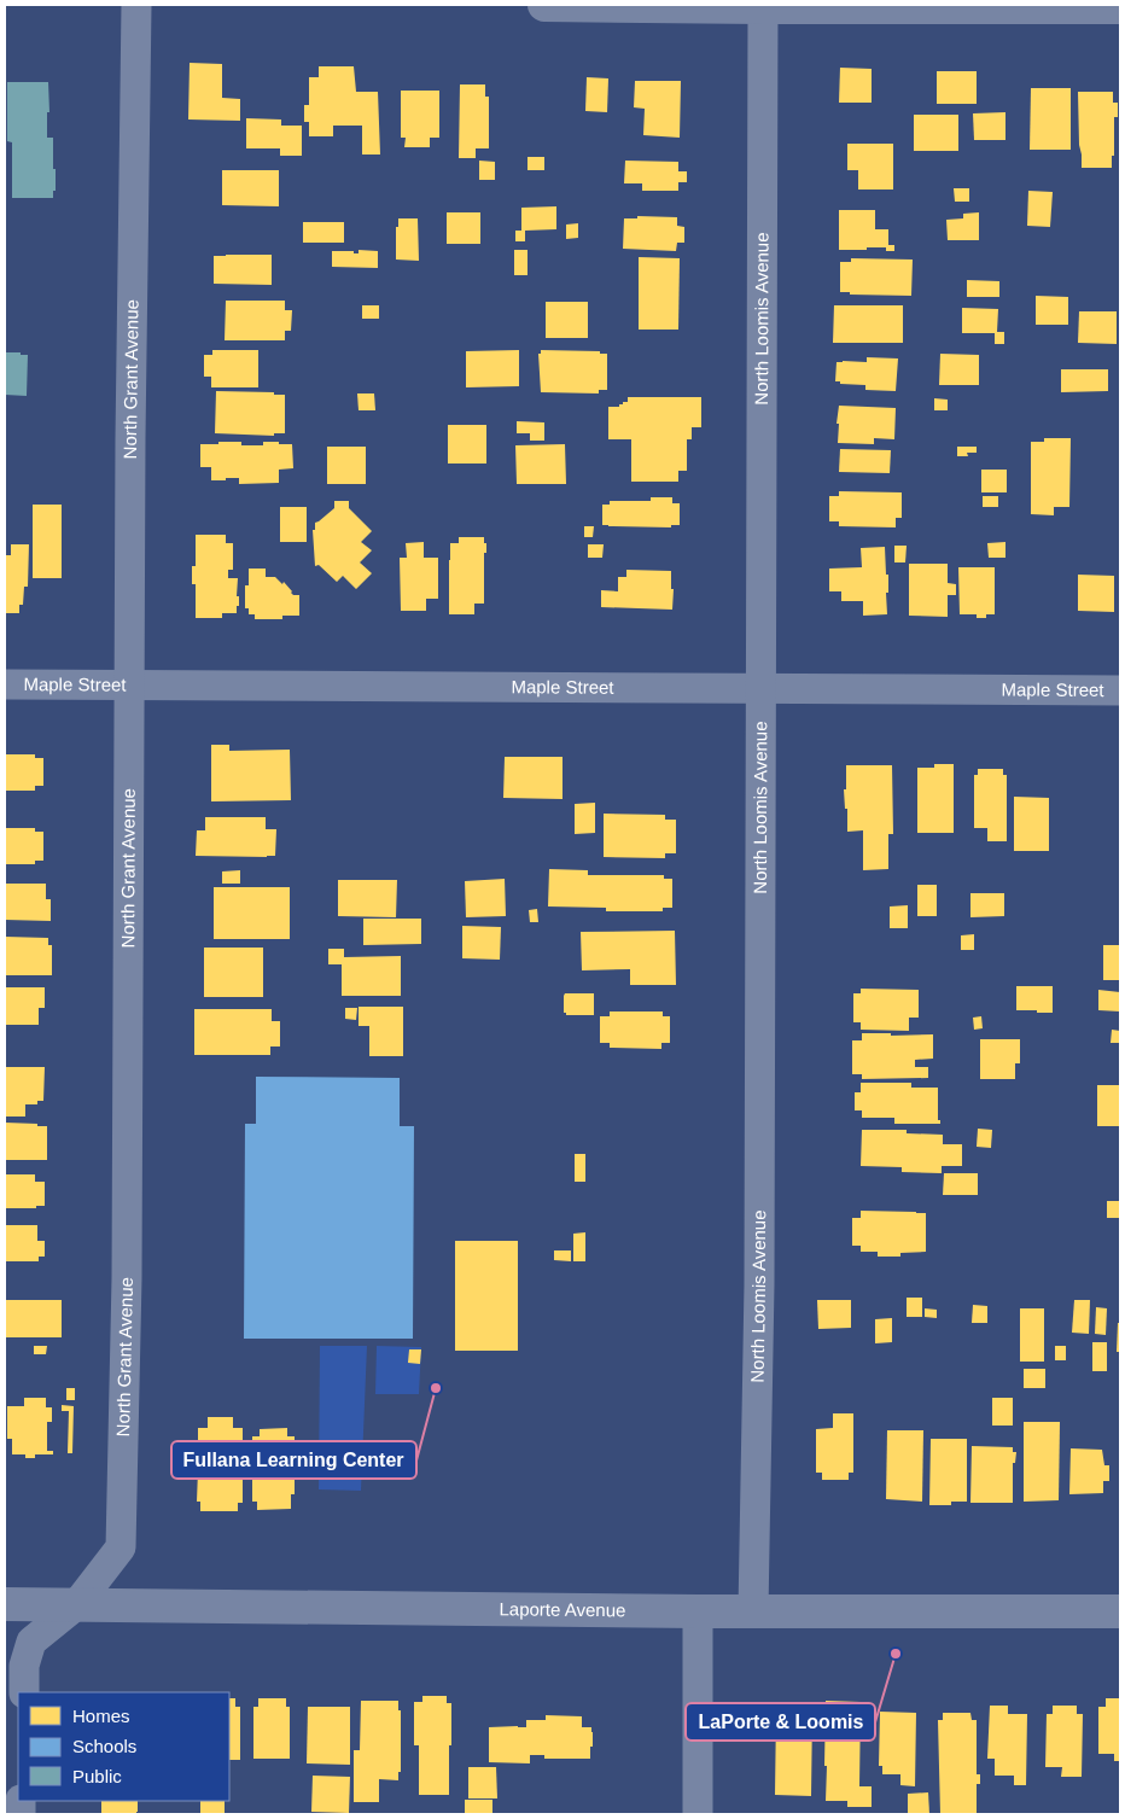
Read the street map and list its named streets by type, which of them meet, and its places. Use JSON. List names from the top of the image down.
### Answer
{
  "streets": {
    "street": [
      "North Loomis Avenue",
      "North Grant Avenue",
      "Maple Street",
      "Laporte Avenue"
    ]
  },
  "crossings": [
    ["North Loomis Avenue", "Maple Street"],
    ["North Loomis Avenue", "Laporte Avenue"],
    ["North Grant Avenue", "Maple Street"],
    ["North Grant Avenue", "Laporte Avenue"]
  ],
  "places": ["Fullana Learning Center", "LaPorte & Loomis"],
  "legend": ["Homes", "Schools", "Public"]
}
